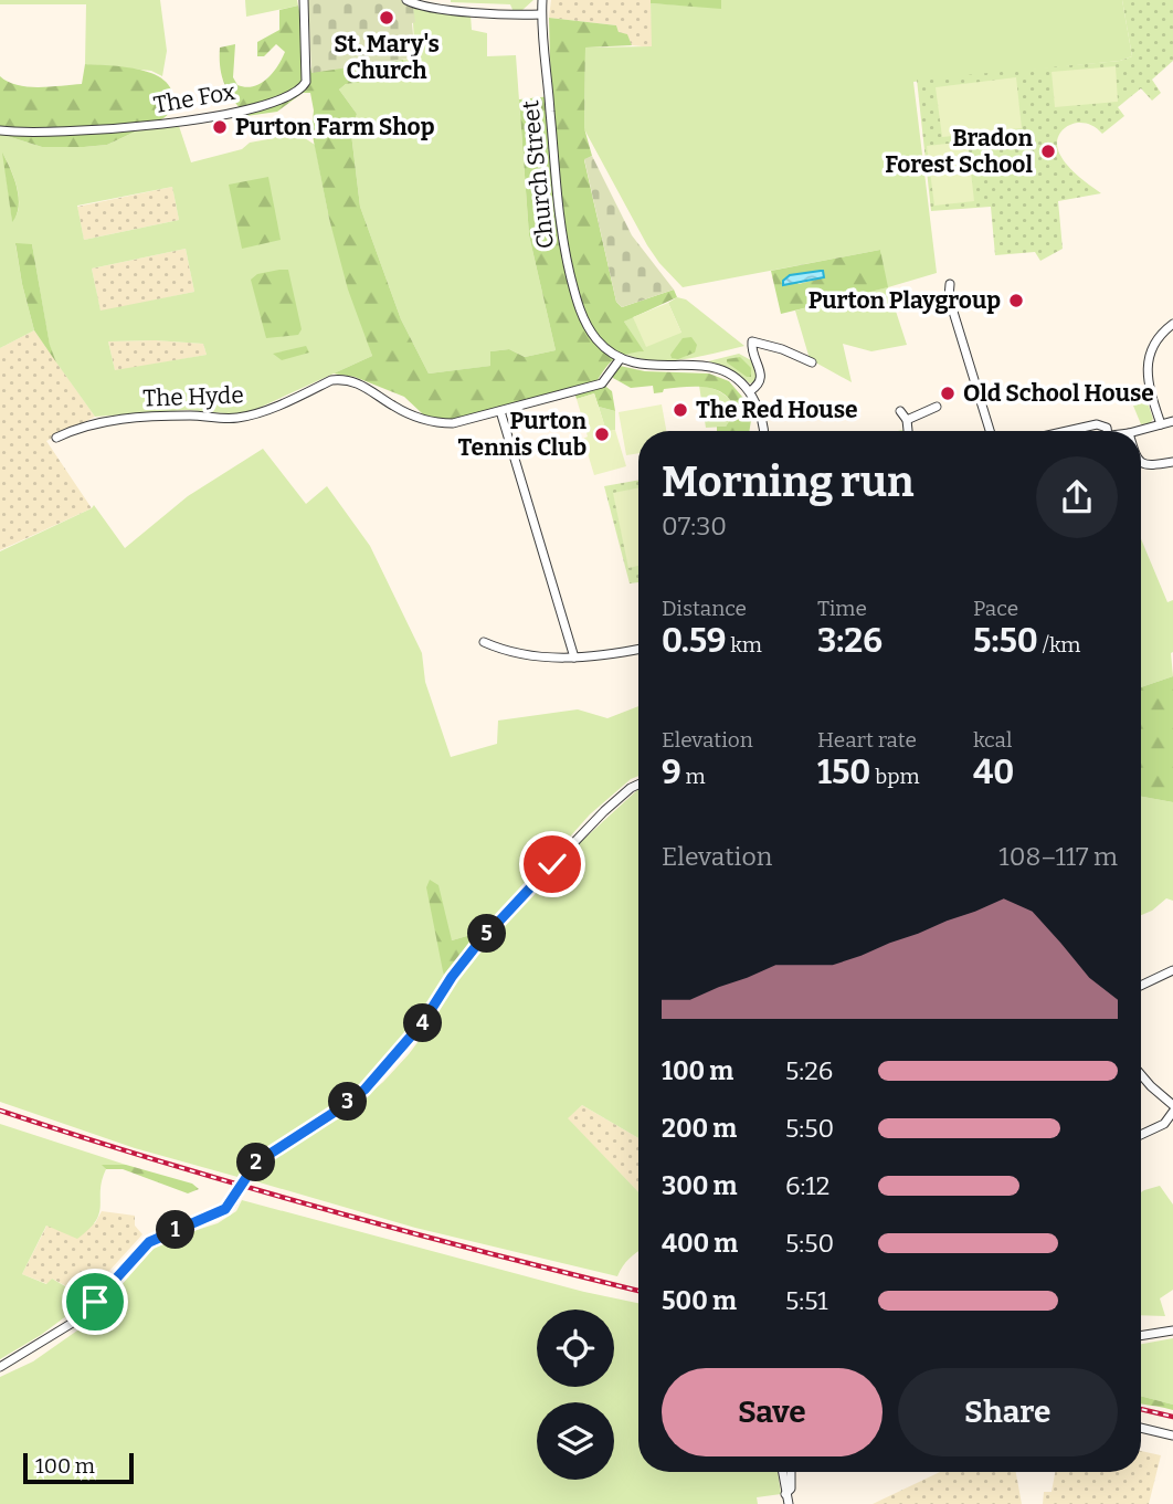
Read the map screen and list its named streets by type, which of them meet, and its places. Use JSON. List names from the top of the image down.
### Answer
{
  "streets": {
    "street": ["The Fox", "Church Street", "The Hyde"]
  },
  "crossings": [
    ["Church Street", "The Hyde"]
  ],
  "places": [
    "St. Mary's Church",
    "Purton Farm Shop",
    "Bradon Forest School",
    "Purton Playgroup",
    "Old School House",
    "The Red House",
    "Purton Tennis Club"
  ],
  "scale_bar": "100 m",
  "page": {
    "heading": ["Morning run", "07:30"],
    "stats": [
      ["Distance", "0.59 km"],
      ["Time", "3:26"],
      ["Pace", "5:50 /km"],
      ["Elevation", "9 m"],
      ["Heart rate", "150 bpm"],
      ["kcal", "40"]
    ],
    "chart": ["Elevation", "108–117 m"],
    "pins": [
      "5",
      "4",
      "3",
      "2",
      "1"
    ],
    "list": [
      {
        "name": "100 m",
        "note": "5:26"
      },
      {
        "name": "200 m",
        "note": "5:50"
      },
      {
        "name": "300 m",
        "note": "6:12"
      },
      {
        "name": "400 m",
        "note": "5:50"
      },
      {
        "name": "500 m",
        "note": "5:51"
      }
    ],
    "buttons": ["Save", "Share"],
    "scale": "100 m"
  }
}
